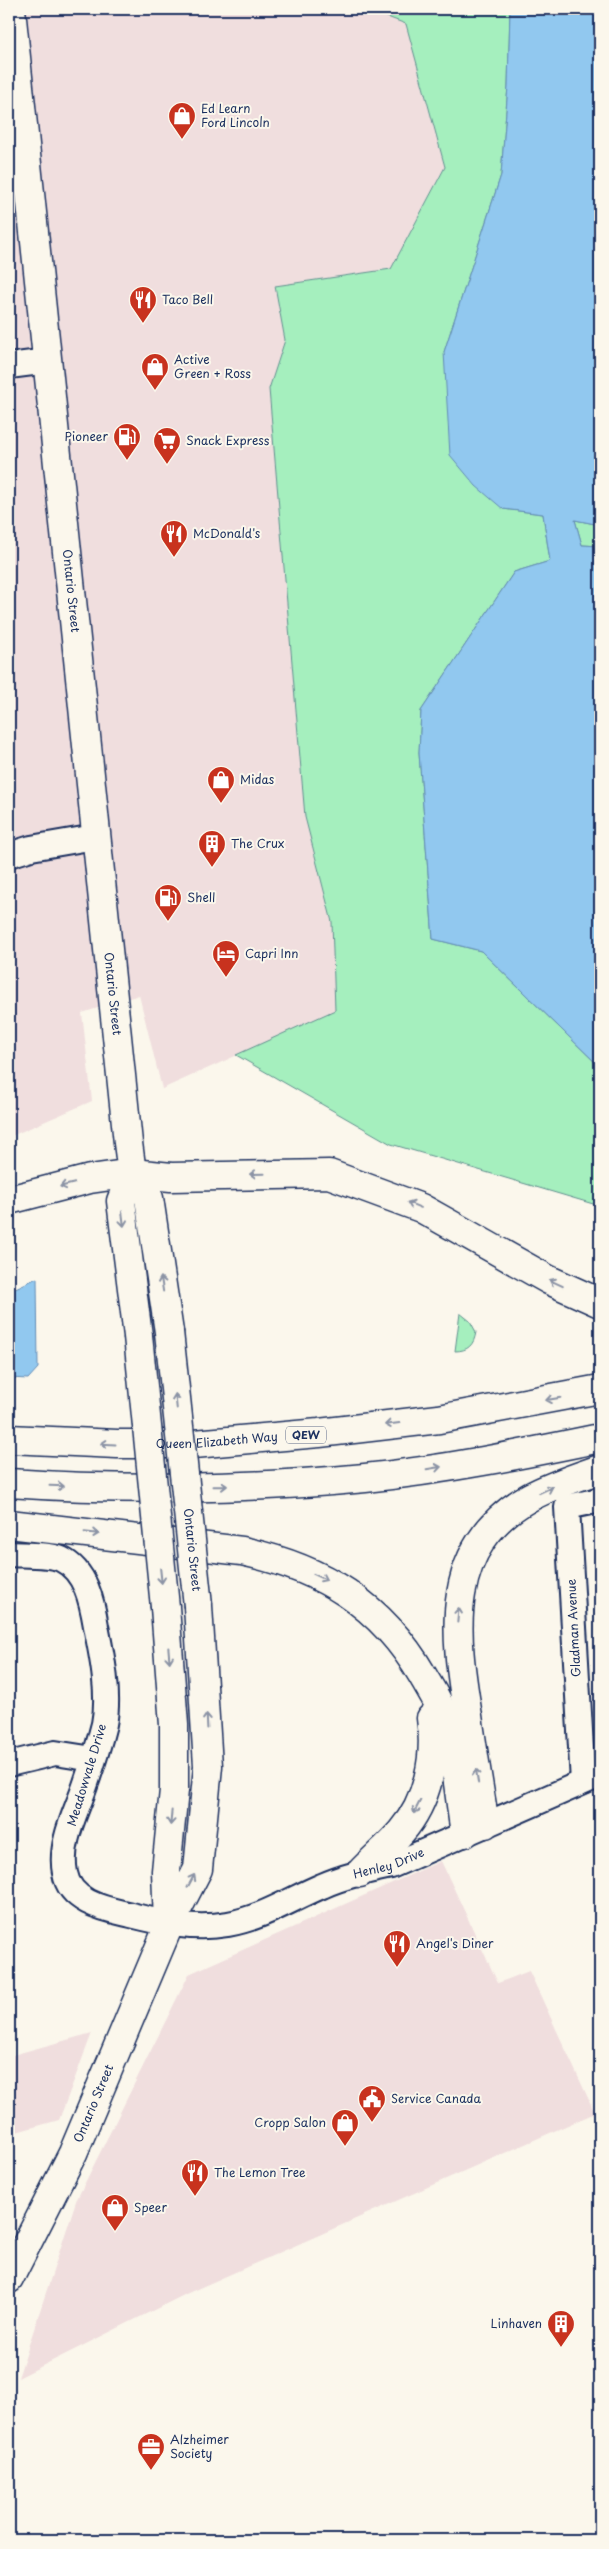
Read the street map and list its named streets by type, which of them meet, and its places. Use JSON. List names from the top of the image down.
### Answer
{
  "streets": {
    "main road": ["Ontario Street", "QEW", "Queen Elizabeth Way"],
    "street": ["Gladman Avenue", "Meadowvale Drive", "Henley Drive"]
  },
  "crossings": [
    ["Ontario Street", "Meadowvale Drive"],
    ["Ontario Street", "Henley Drive"],
    ["Gladman Avenue", "Henley Drive"],
    ["Meadowvale Drive", "Henley Drive"]
  ],
  "places": {
    "shop": [
      "Ed Learn Ford Lincoln",
      "Active Green + Ross",
      "Midas",
      "Cropp Salon",
      "Speer"
    ],
    "restaurant": [
      "Taco Bell",
      "McDonald's",
      "Angel's Diner",
      "The Lemon Tree"
    ],
    "fuel station": ["Pioneer", "Shell"],
    "supermarket": ["Snack Express"],
    "building": ["The Crux", "Linhaven"],
    "hotel": ["Capri Inn"],
    "public building": ["Service Canada"],
    "office": ["Alzheimer Society"]
  }
}
